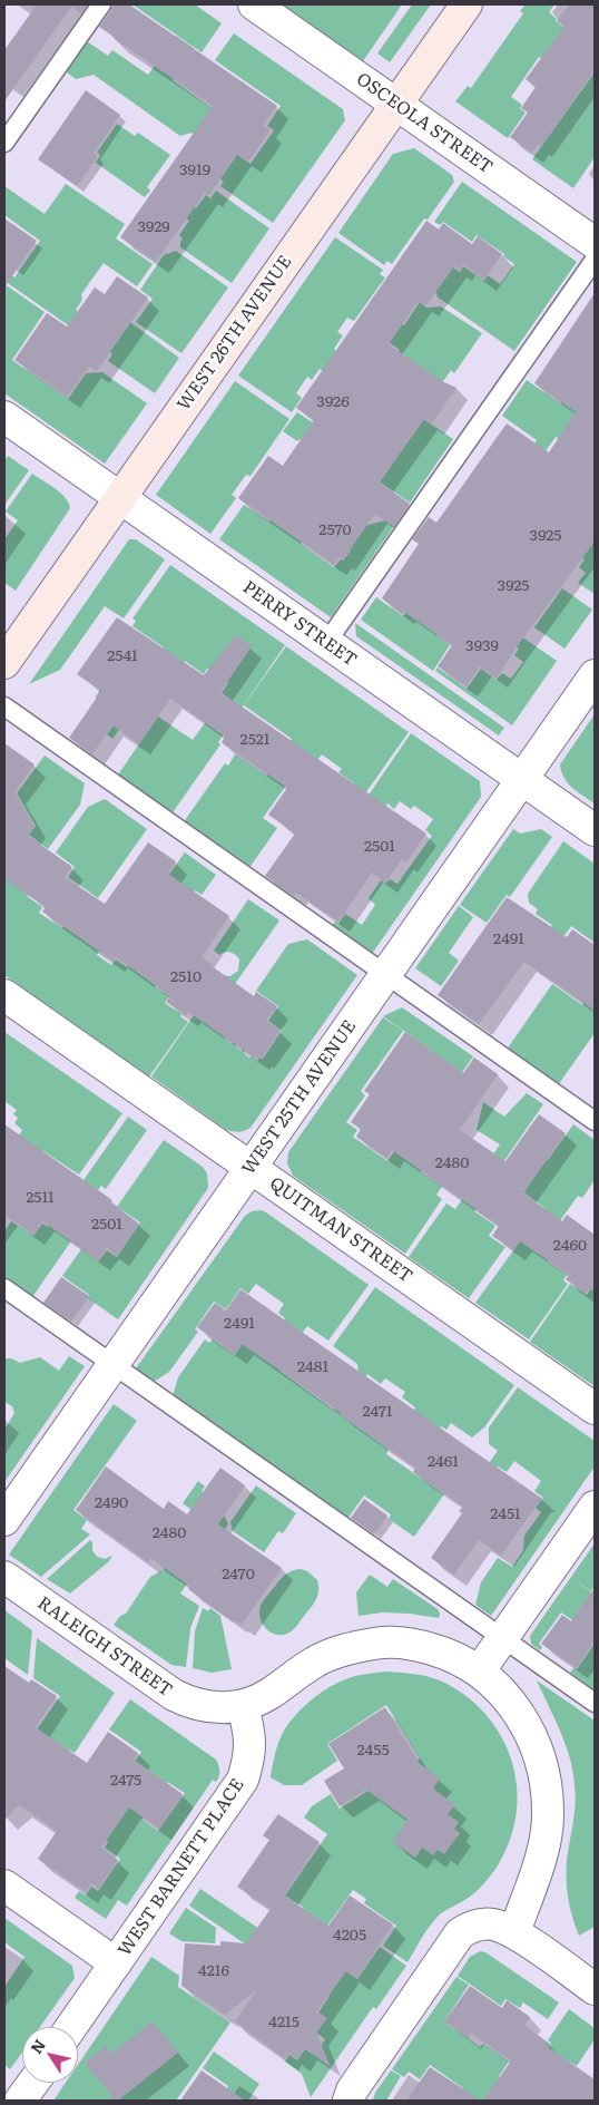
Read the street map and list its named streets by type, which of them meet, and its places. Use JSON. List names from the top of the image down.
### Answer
{
  "streets": {
    "street": [
      "OSCEOLA STREET",
      "WEST 26TH AVENUE",
      "PERRY STREET",
      "WEST 25TH AVENUE",
      "QUITMAN STREET",
      "RALEIGH STREET",
      "WEST BARNETT PLACE"
    ]
  },
  "crossings": [
    ["OSCEOLA STREET", "WEST 26TH AVENUE"],
    ["WEST 26TH AVENUE", "PERRY STREET"],
    ["PERRY STREET", "WEST 25TH AVENUE"],
    ["WEST 25TH AVENUE", "QUITMAN STREET"],
    ["RALEIGH STREET", "WEST BARNETT PLACE"]
  ],
  "house_numbers": [
    "3919",
    "3929",
    "3926",
    "2570",
    "3925",
    "3925",
    "3939",
    "2541",
    "2521",
    "2501",
    "2491",
    "2510",
    "2480",
    "2511",
    "2501",
    "2460",
    "2491",
    "2481",
    "2471",
    "2461",
    "2490",
    "2451",
    "2480",
    "2470",
    "2455",
    "2475",
    "4205",
    "4216",
    "4215"
  ],
  "north": "top left"
}
